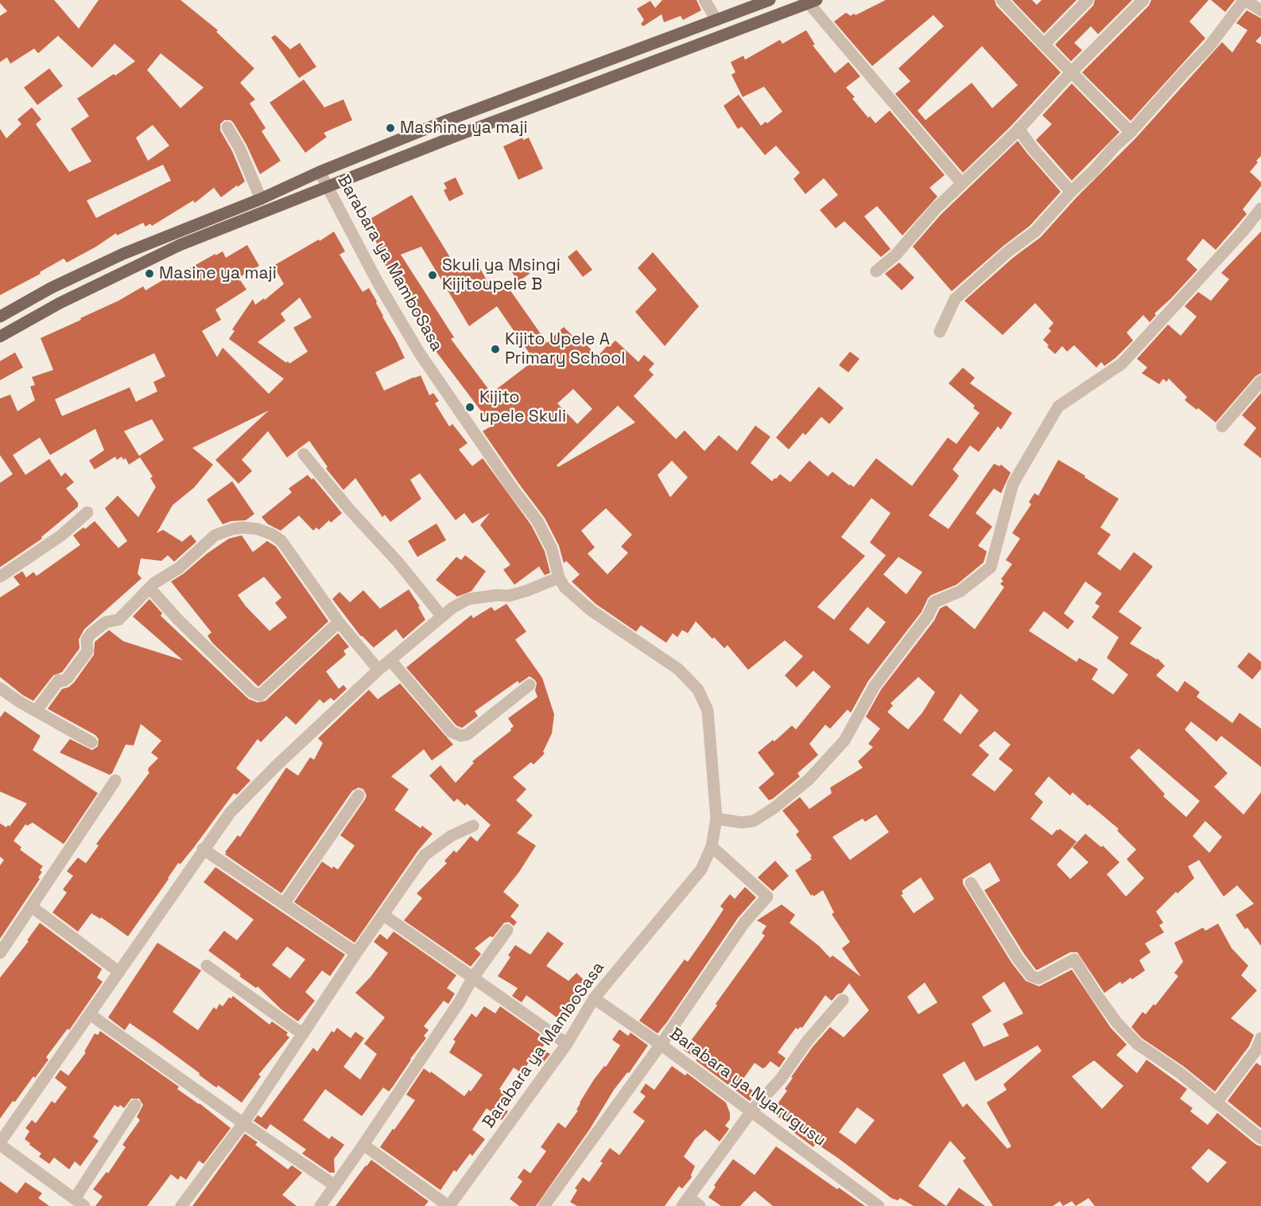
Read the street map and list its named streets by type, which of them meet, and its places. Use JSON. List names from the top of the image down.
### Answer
{
  "streets": {
    "street": ["Barabara ya MamboSasa", "Barabara ya Nyarugusu"]
  },
  "crossings": [
    ["Barabara ya MamboSasa", "Barabara ya Nyarugusu"]
  ],
  "places": [
    "Mashine ya maji",
    "Masine ya maji",
    "Skuli ya Msingi Kijitoupele B",
    "Kijito Upele A Primary School",
    "Kijito upele Skuli"
  ]
}
